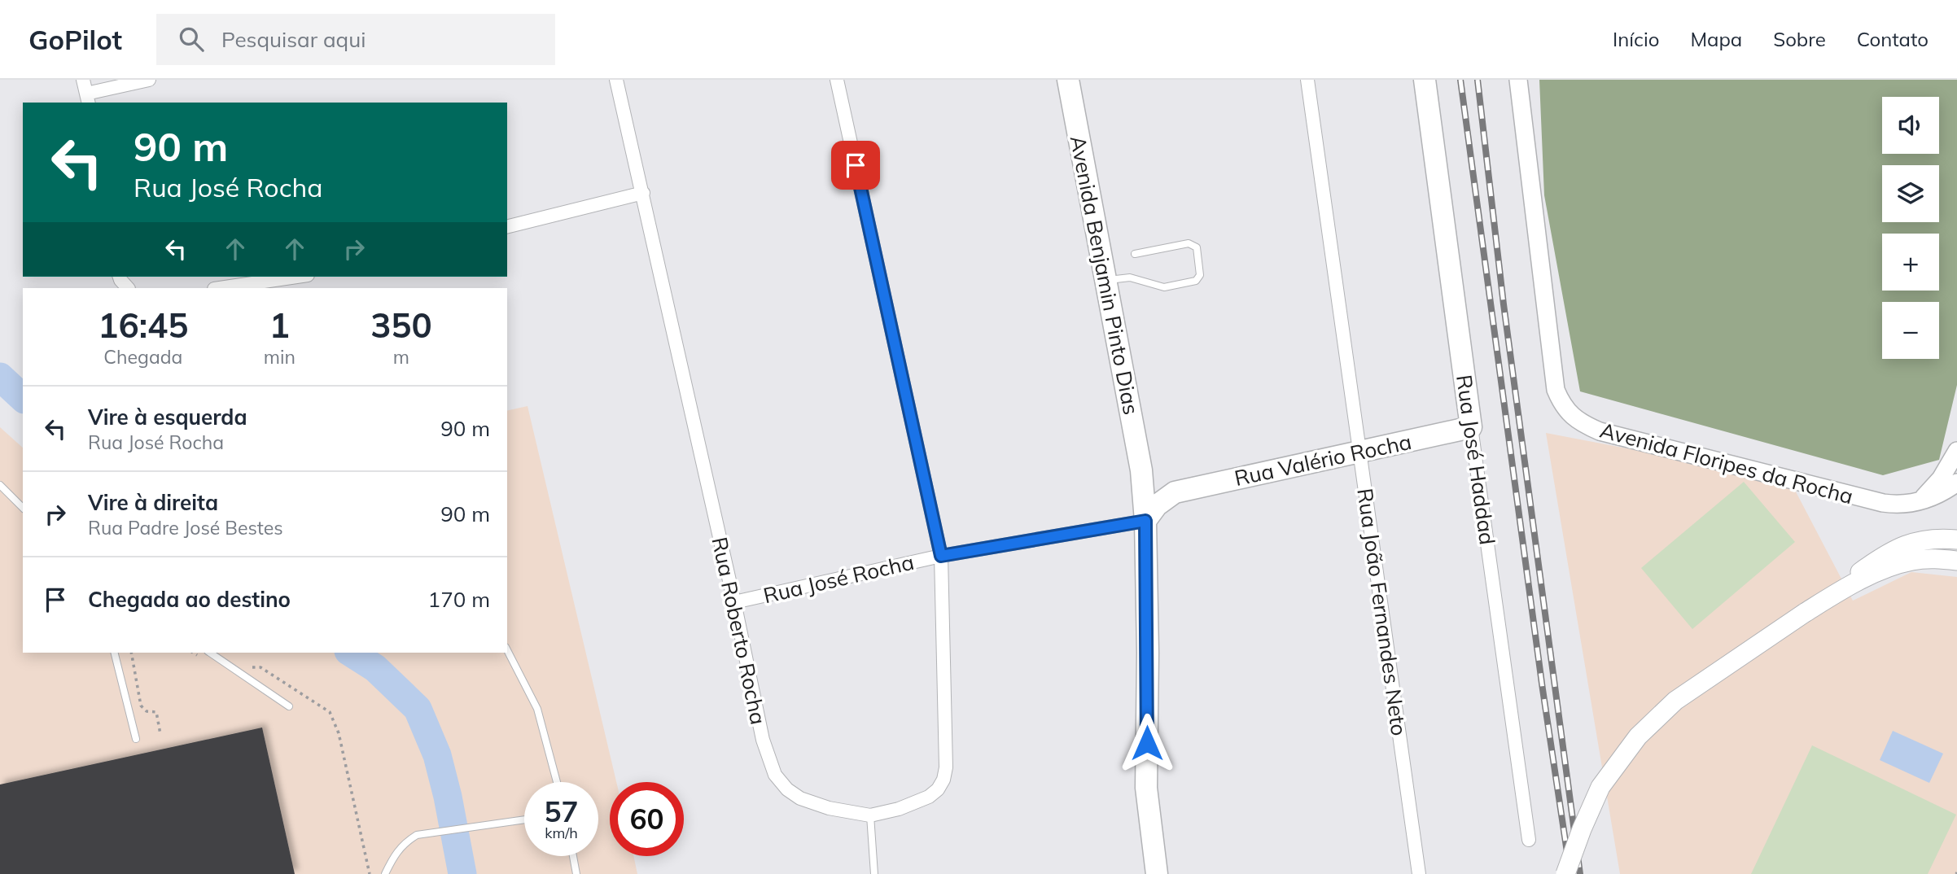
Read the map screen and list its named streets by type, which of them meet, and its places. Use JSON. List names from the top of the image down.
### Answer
{
  "streets": {
    "main road": ["Avenida Benjamin Pinto Dias", "Rua Valério Rocha", "Rua José Haddad"],
    "street": [
      "Avenida Floripes da Rocha",
      "Rua José Rocha",
      "Rua João Fernandes Neto",
      "Rua Roberto Rocha"
    ]
  },
  "crossings": [
    ["Avenida Benjamin Pinto Dias", "Rua José Rocha"],
    ["Rua Valério Rocha", "Rua José Haddad"],
    ["Rua Valério Rocha", "Rua João Fernandes Neto"],
    ["Rua José Rocha", "Rua Roberto Rocha"]
  ],
  "page": {
    "header": "GoPilot",
    "search": "Pesquisar aqui",
    "nav": [
      "Início",
      "Mapa",
      "Sobre",
      "Contato"
    ],
    "map_buttons": ["+", "−"],
    "turn": ["90 m", "Rua José Rocha"],
    "eta": [
      "16:45",
      "Chegada",
      "1",
      "min",
      "350",
      "m"
    ],
    "list": [
      {
        "name": "Vire à esquerda",
        "note": "Rua José Rocha",
        "value": "90 m"
      },
      {
        "name": "Vire à direita",
        "note": "Rua Padre José Bestes",
        "value": "90 m"
      },
      {
        "name": "Chegada ao destino",
        "value": "170 m"
      }
    ],
    "speed": "57 km/h",
    "limit": "60"
  }
}
